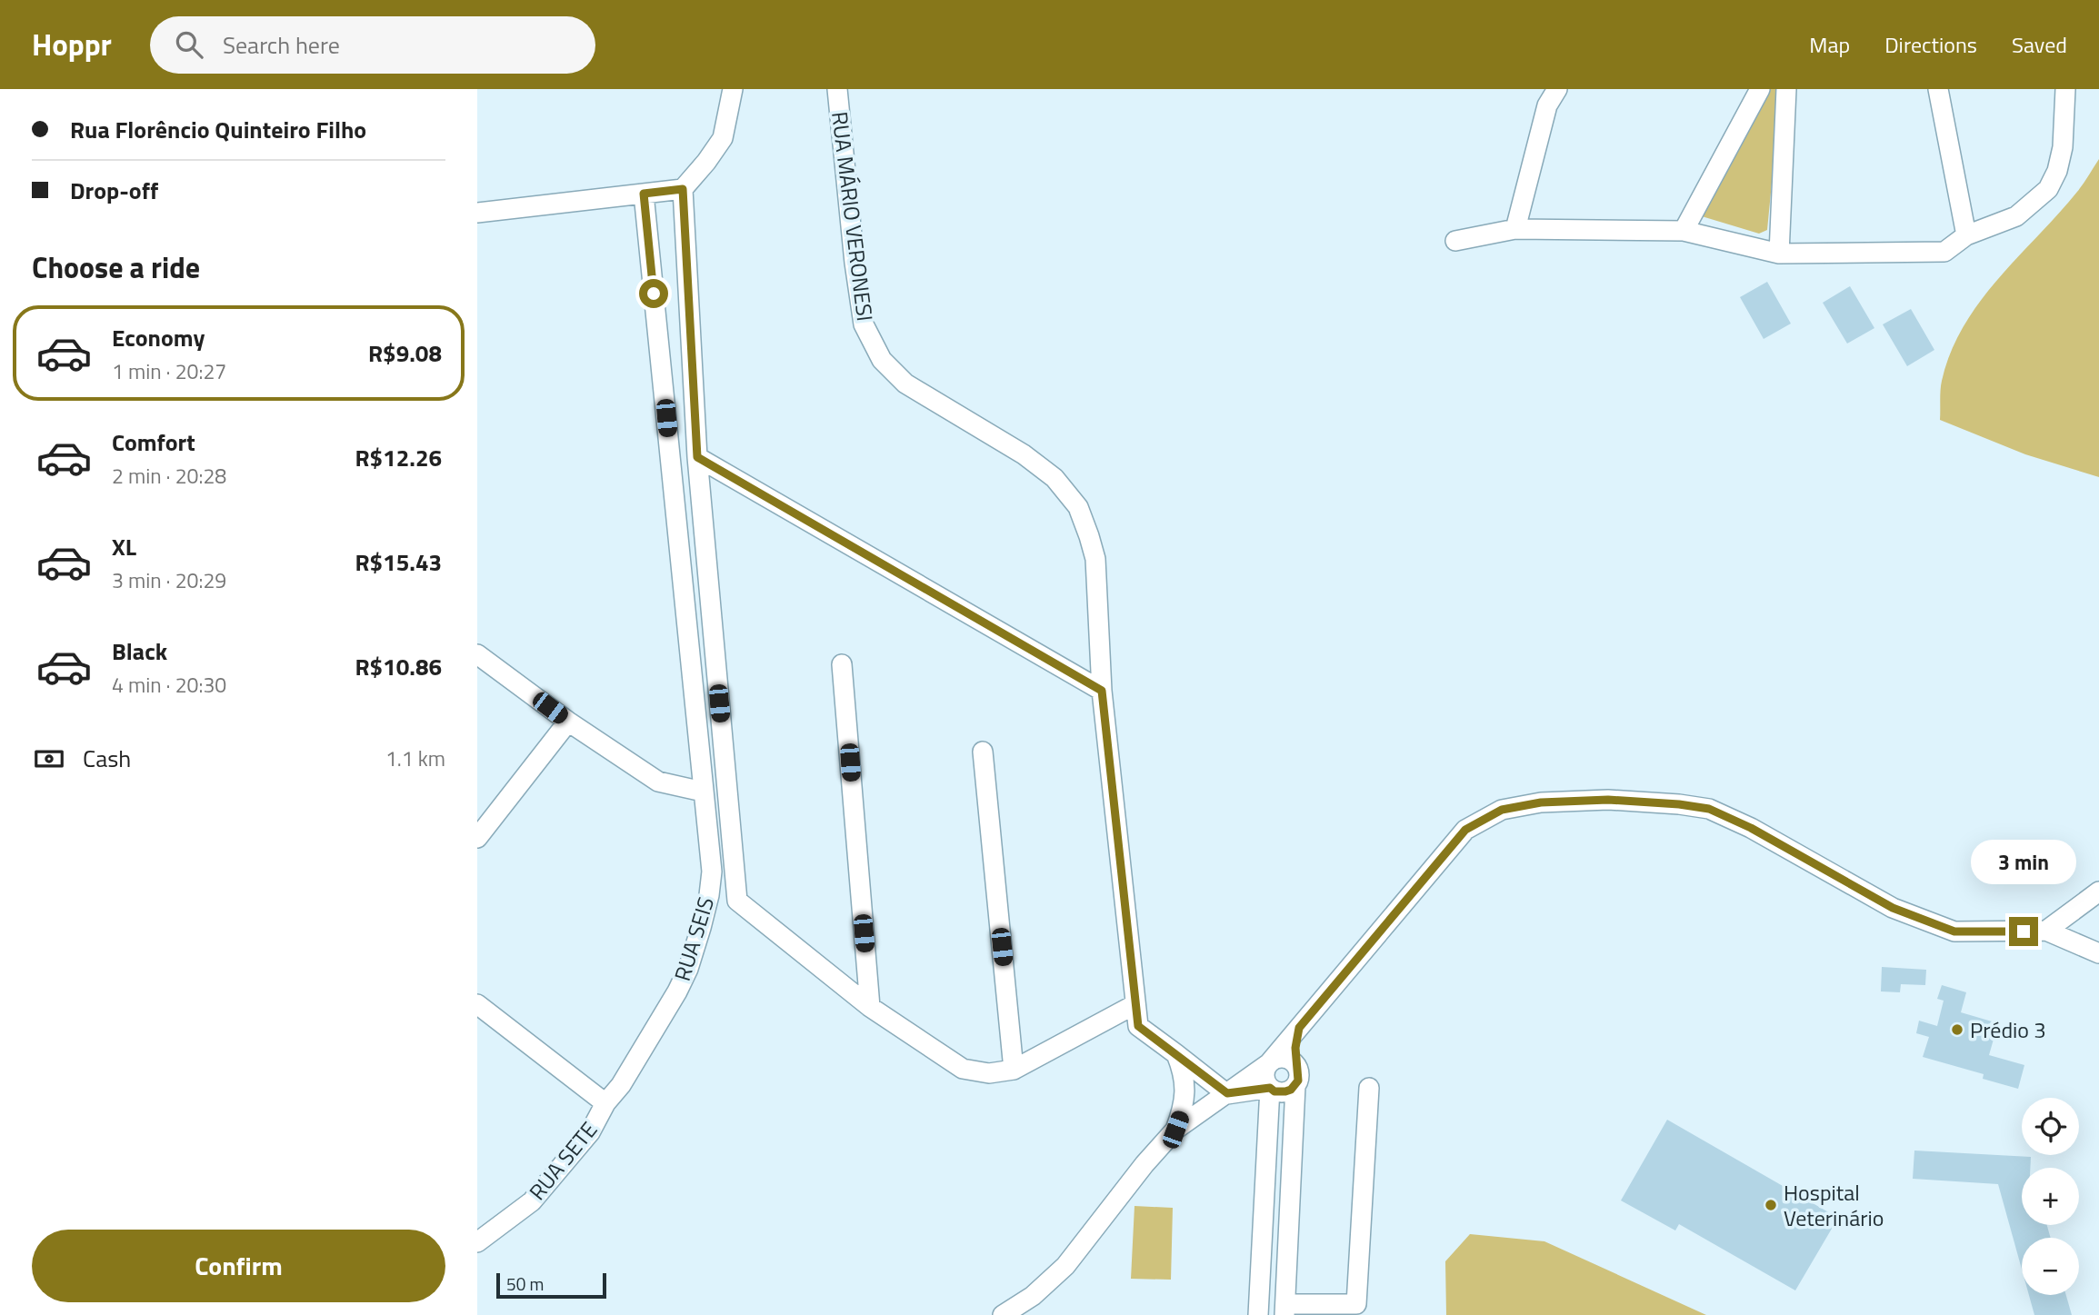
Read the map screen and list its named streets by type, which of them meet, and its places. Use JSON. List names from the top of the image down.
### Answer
{
  "streets": {
    "street": ["RUA MÁRIO VERONESI", "RUA SEIS", "RUA SETE"]
  },
  "crossings": [
    ["RUA SEIS", "RUA SETE"]
  ],
  "places": ["Prédio 3", "Hospital Veterinário"],
  "scale_bar": "50 m",
  "page": {
    "header": "Hoppr",
    "search": "Search here",
    "nav": ["Map", "Directions", "Saved"],
    "banner": ["Rua Florêncio Quinteiro Filho", "Drop-off"],
    "heading": "Choose a ride",
    "list": [
      {
        "name": "Economy",
        "note": "1 min · 20:27",
        "value": "R$9.08"
      },
      {
        "name": "Comfort",
        "note": "2 min · 20:28",
        "value": "R$12.26"
      },
      {
        "name": "XL",
        "note": "3 min · 20:29",
        "value": "R$15.43"
      },
      {
        "name": "Black",
        "note": "4 min · 20:30",
        "value": "R$10.86"
      }
    ],
    "pay": ["Cash", "1.1 km"],
    "bubble": "3 min",
    "map_buttons": ["+", "−"],
    "buttons": "Confirm",
    "scale": "50 m"
  }
}
